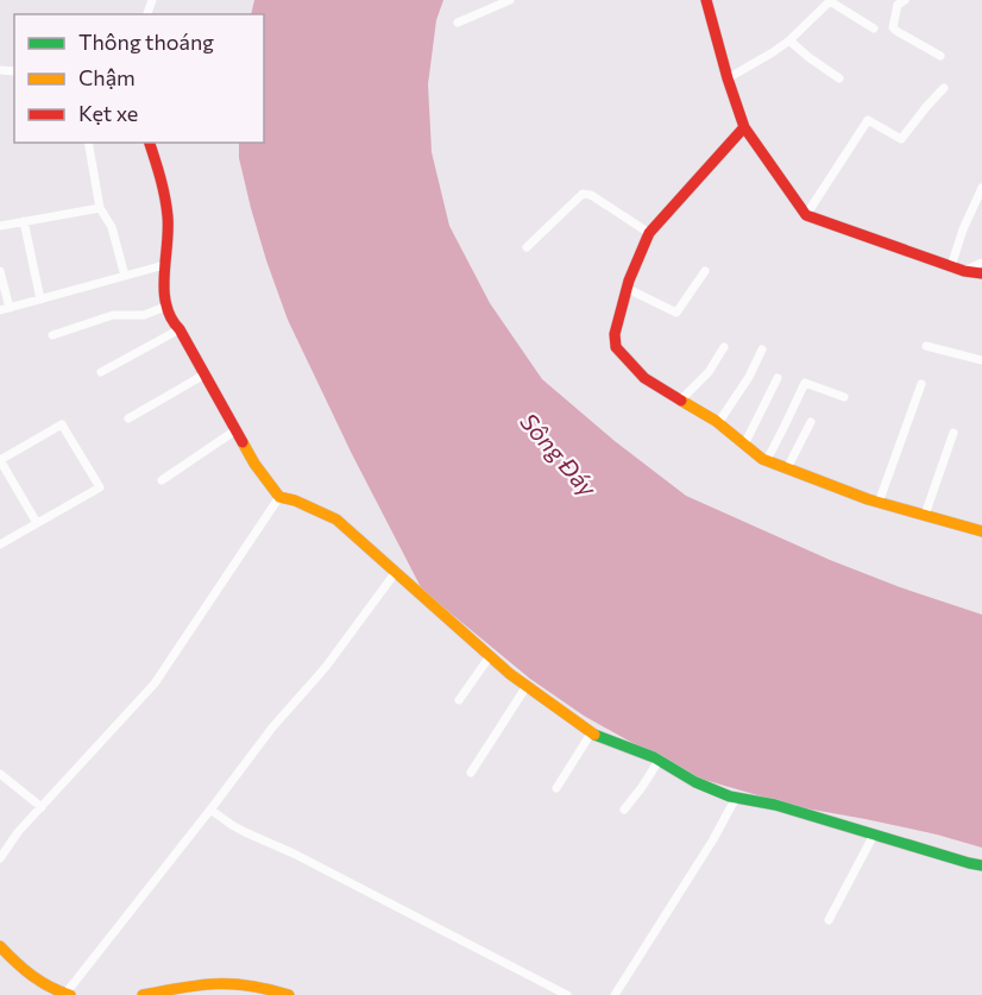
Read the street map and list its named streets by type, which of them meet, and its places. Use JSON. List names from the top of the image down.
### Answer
{
  "water": ["Sông Đáy"],
  "legend": ["Thông thoáng", "Chậm", "Kẹt xe"]
}
